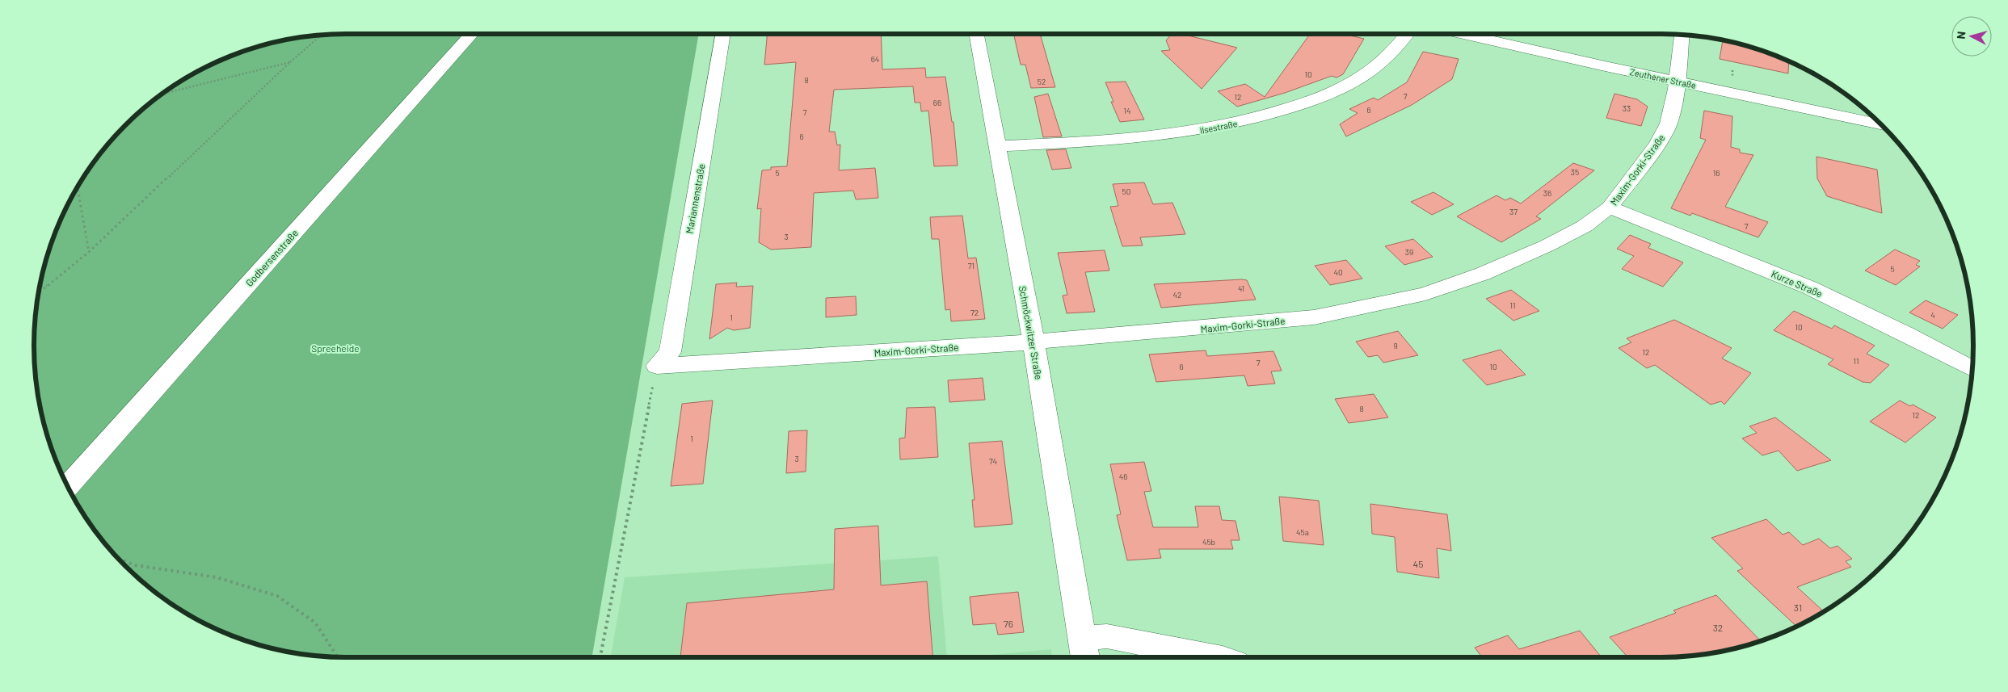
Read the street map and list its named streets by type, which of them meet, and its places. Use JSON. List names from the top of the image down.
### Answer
{
  "streets": {
    "street": [
      "Zeuthener Straße",
      "Ilsestraße",
      "Maxim-Gorki-Straße",
      "Mariannenstraße",
      "Godbersenstraße",
      "Kurze Straße",
      "Schmöckwitzer Straße"
    ]
  },
  "crossings": [
    ["Zeuthener Straße", "Maxim-Gorki-Straße"],
    ["Ilsestraße", "Schmöckwitzer Straße"],
    ["Maxim-Gorki-Straße", "Mariannenstraße"],
    ["Maxim-Gorki-Straße", "Kurze Straße"],
    ["Maxim-Gorki-Straße", "Schmöckwitzer Straße"]
  ],
  "parks": ["Spreeheide"],
  "house_numbers": [
    "64",
    "10",
    "8",
    "52",
    "7",
    "12",
    "66",
    "33",
    "6",
    "14",
    "7",
    "6",
    "35",
    "5",
    "16",
    "50",
    "36",
    "37",
    "7",
    "3",
    "39",
    "71",
    "5",
    "40",
    "41",
    "42",
    "11",
    "72",
    "4",
    "1",
    "10",
    "9",
    "12",
    "11",
    "7",
    "6",
    "10",
    "8",
    "12",
    "1",
    "3",
    "74",
    "46",
    "45a",
    "45b",
    "45",
    "31",
    "76",
    "32"
  ],
  "north": "left"
}
